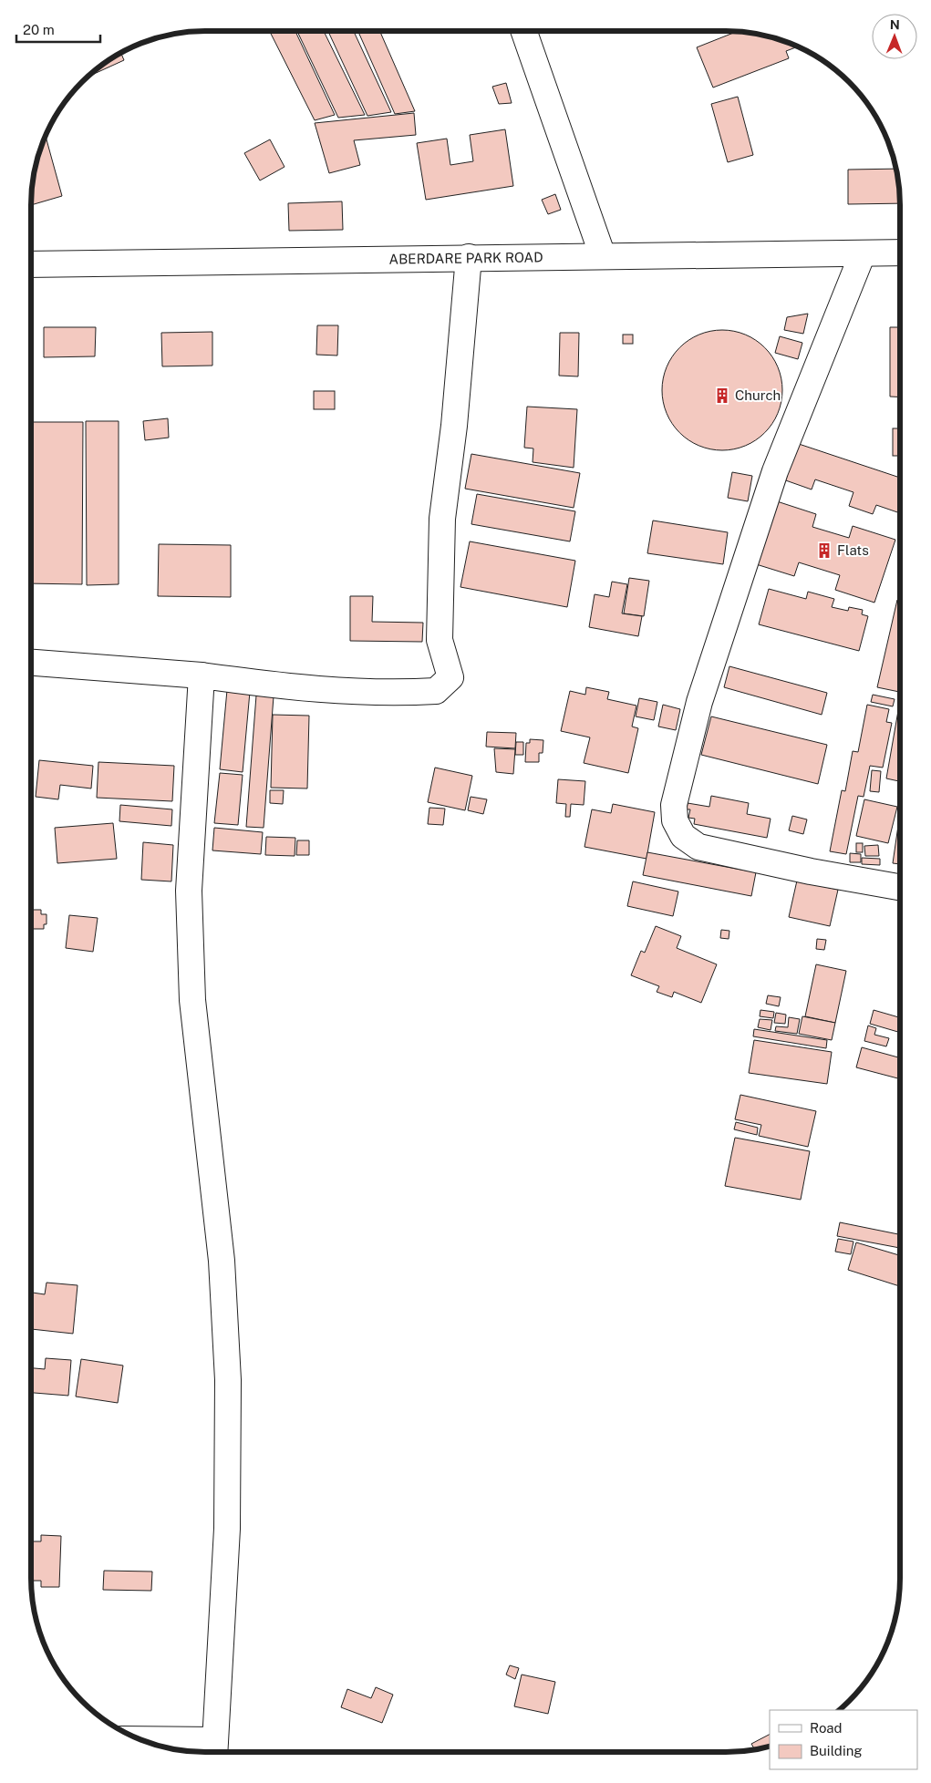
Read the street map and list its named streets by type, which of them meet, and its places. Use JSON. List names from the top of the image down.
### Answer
{
  "streets": {
    "street": ["ABERDARE PARK ROAD"]
  },
  "places": {
    "building": ["Church", "Flats"]
  },
  "legend": ["Road", "Building"],
  "scale_bar": "20 m",
  "north": "top"
}
